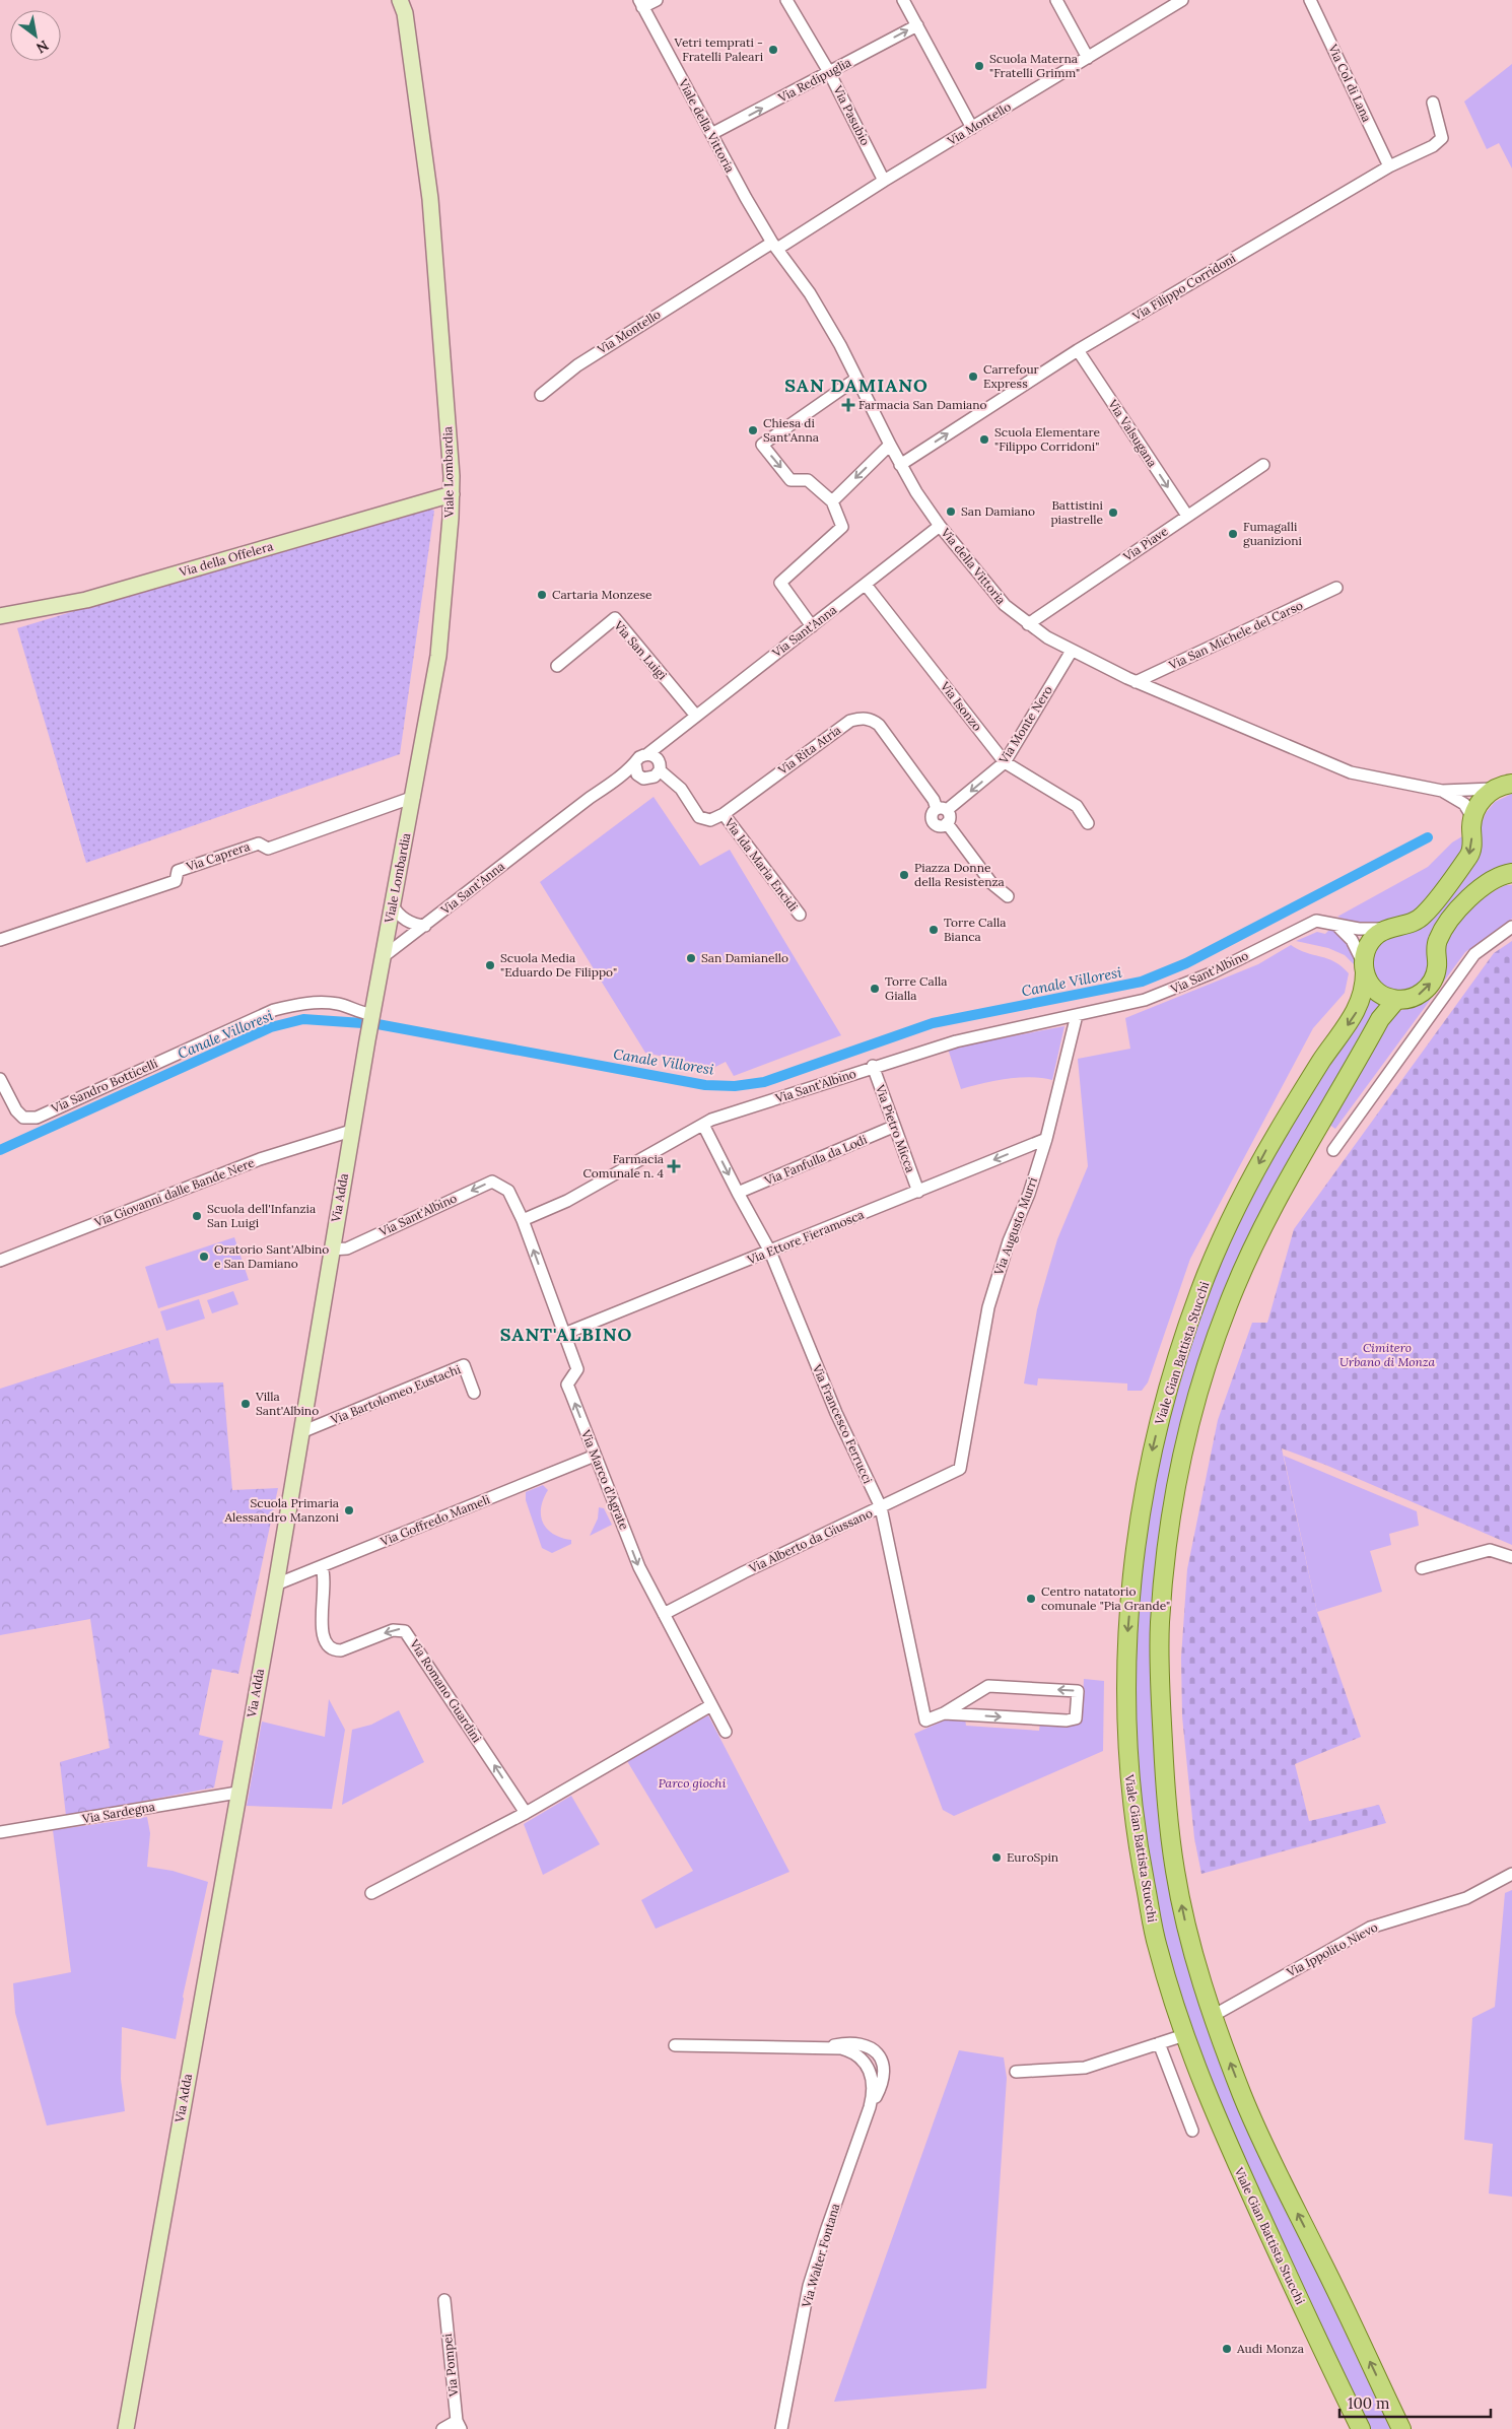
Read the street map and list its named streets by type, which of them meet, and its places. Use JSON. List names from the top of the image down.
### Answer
{
  "streets": {
    "main road": [
      "Viale Lombardia",
      "Via della Offelera",
      "Via Adda",
      "Viale Gian Battista Stucchi"
    ],
    "street": [
      "Via Redipuglia",
      "Via Col di Lana",
      "Via Pasubio",
      "Via Montello",
      "Viale della Vittoria",
      "Via Filippo Corridoni",
      "Via Valsugana",
      "Via Piave",
      "Via della Vittoria",
      "Via Sant'Anna",
      "Via San Michele del Carso",
      "Via San Luigi",
      "Via Isonzo",
      "Via Monte Nero",
      "Via Rita Atria",
      "Via Caprera",
      "Via Ida Maria Encidi",
      "Via Sant'Albino",
      "Via Sandro Botticelli",
      "Via Pietro Micca",
      "Via Fanfulla da Lodi",
      "Via Giovanni dalle Bande Nere",
      "Via Augusto Murri",
      "Via Ettore Fieramosca",
      "Via Bartolomeo Eustachi",
      "Via Francesco Ferrucci",
      "Via Marco d'Agrate",
      "Via Goffredo Mameli",
      "Via Alberto da Giussano",
      "Via Romano Guardini",
      "Via Sardegna",
      "Via Ippolito Nievo",
      "Via Walter Fontana",
      "Via Pompei"
    ]
  },
  "crossings": [
    ["Via Redipuglia", "Via Pasubio"],
    ["Via Redipuglia", "Viale della Vittoria"],
    ["Via Col di Lana", "Via Filippo Corridoni"],
    ["Via Pasubio", "Via Montello"],
    ["Via Montello", "Viale della Vittoria"],
    ["Via Montello", "Via della Vittoria"],
    ["Viale della Vittoria", "Via della Vittoria"],
    ["Via Filippo Corridoni", "Via Valsugana"],
    ["Via Filippo Corridoni", "Via della Vittoria"],
    ["Via Valsugana", "Via Piave"],
    ["Viale Lombardia", "Via della Offelera"],
    ["Viale Lombardia", "Via Sant'Anna"],
    ["Viale Lombardia", "Via Caprera"],
    ["Viale Lombardia", "Via Adda"],
    ["Via Piave", "Via della Vittoria"],
    ["Via della Vittoria", "Via Sant'Anna"],
    ["Via della Vittoria", "Via San Michele del Carso"],
    ["Via della Vittoria", "Via Monte Nero"],
    ["Via Sant'Anna", "Via San Luigi"],
    ["Via Sant'Anna", "Via Isonzo"],
    ["Via Sant'Anna", "Via Rita Atria"],
    ["Via Sant'Anna", "Via Adda"],
    ["Via Isonzo", "Via Monte Nero"],
    ["Via Monte Nero", "Via Rita Atria"],
    ["Via Rita Atria", "Via Ida Maria Encidi"],
    ["Via Sant'Albino", "Via Pietro Micca"],
    ["Via Sant'Albino", "Via Adda"],
    ["Via Sant'Albino", "Via Augusto Murri"],
    ["Via Sant'Albino", "Viale Gian Battista Stucchi"],
    ["Via Sant'Albino", "Via Francesco Ferrucci"],
    ["Via Sant'Albino", "Via Marco d'Agrate"],
    ["Via Sandro Botticelli", "Via Adda"],
    ["Via Pietro Micca", "Via Fanfulla da Lodi"],
    ["Via Pietro Micca", "Via Ettore Fieramosca"],
    ["Via Fanfulla da Lodi", "Via Francesco Ferrucci"],
    ["Via Giovanni dalle Bande Nere", "Via Adda"],
    ["Via Adda", "Via Bartolomeo Eustachi"],
    ["Via Adda", "Via Goffredo Mameli"],
    ["Via Adda", "Via Sardegna"],
    ["Via Augusto Murri", "Via Ettore Fieramosca"],
    ["Via Augusto Murri", "Via Alberto da Giussano"],
    ["Via Ettore Fieramosca", "Via Francesco Ferrucci"],
    ["Via Ettore Fieramosca", "Via Marco d'Agrate"],
    ["Via Francesco Ferrucci", "Via Alberto da Giussano"],
    ["Via Marco d'Agrate", "Via Goffredo Mameli"],
    ["Via Marco d'Agrate", "Via Alberto da Giussano"],
    ["Via Goffredo Mameli", "Via Romano Guardini"]
  ],
  "one_way": [
    "Via Redipuglia",
    "Via Valsugana",
    "Via Monte Nero",
    "Via Romano Guardini"
  ],
  "districts": ["SAN DAMIANO", "SANT'ALBINO"],
  "water": ["Canale Villoresi"],
  "parks": ["Cimitero Urbano di Monza", "Parco giochi"],
  "places": {
    "other": [
      "Vetri temprati - Fratelli Paleari",
      "Scuola Materna \"Fratelli Grimm\"",
      "Carrefour Express",
      "Chiesa di Sant'Anna",
      "Scuola Elementare \"Filippo Corridoni\"",
      "San Damiano",
      "Battistini piastrelle",
      "Fumagalli guanizioni",
      "Cartaria Monzese",
      "Piazza Donne della Resistenza",
      "Torre Calla Bianca",
      "San Damianello",
      "Scuola Media \"Eduardo De Filippo\"",
      "Torre Calla Gialla",
      "Scuola dell'Infanzia San Luigi",
      "Oratorio Sant'Albino e San Damiano",
      "Villa Sant'Albino",
      "Scuola Primaria Alessandro Manzoni",
      "Centro natatorio comunale \"Pia Grande\"",
      "EuroSpin",
      "Audi Monza"
    ],
    "health": ["Farmacia San Damiano", "Farmacia Comunale n. 4"]
  },
  "scale_bar": "100 m",
  "north": "bottom right"
}
